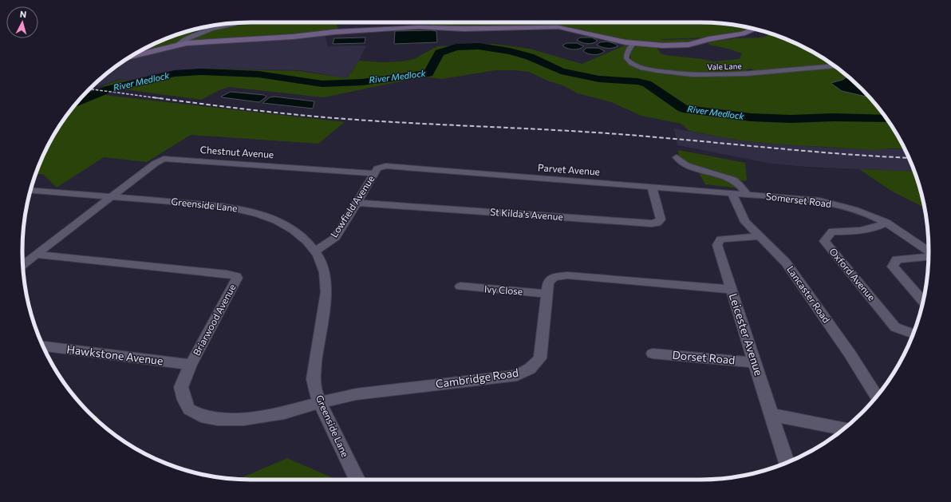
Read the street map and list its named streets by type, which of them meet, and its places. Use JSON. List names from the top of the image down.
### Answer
{
  "streets": {
    "street": [
      "Vale Lane",
      "Chestnut Avenue",
      "Parvet Avenue",
      "Somerset Road",
      "Greenside Lane",
      "Lowfield Avenue",
      "St Kilda's Avenue",
      "Oxford Avenue",
      "Ivy Close",
      "Lancaster Road",
      "Briarwood Avenue",
      "Leicester Avenue",
      "Hawkstone Avenue",
      "Dorset Road",
      "Cambridge Road"
    ]
  },
  "crossings": [
    ["Chestnut Avenue", "Greenside Lane"],
    ["Chestnut Avenue", "Lowfield Avenue"],
    ["Chestnut Avenue", "Briarwood Avenue"],
    ["Parvet Avenue", "Somerset Road"],
    ["Parvet Avenue", "Lowfield Avenue"],
    ["Parvet Avenue", "St Kilda's Avenue"],
    ["Parvet Avenue", "Lancaster Road"],
    ["Somerset Road", "Oxford Avenue"],
    ["Greenside Lane", "Lowfield Avenue"],
    ["Greenside Lane", "Briarwood Avenue"],
    ["Greenside Lane", "Cambridge Road"],
    ["Lowfield Avenue", "St Kilda's Avenue"],
    ["Ivy Close", "Cambridge Road"],
    ["Lancaster Road", "Leicester Avenue"],
    ["Briarwood Avenue", "Hawkstone Avenue"],
    ["Briarwood Avenue", "Cambridge Road"],
    ["Leicester Avenue", "Dorset Road"],
    ["Leicester Avenue", "Cambridge Road"]
  ],
  "water": ["River Medlock"],
  "north": "top"
}
